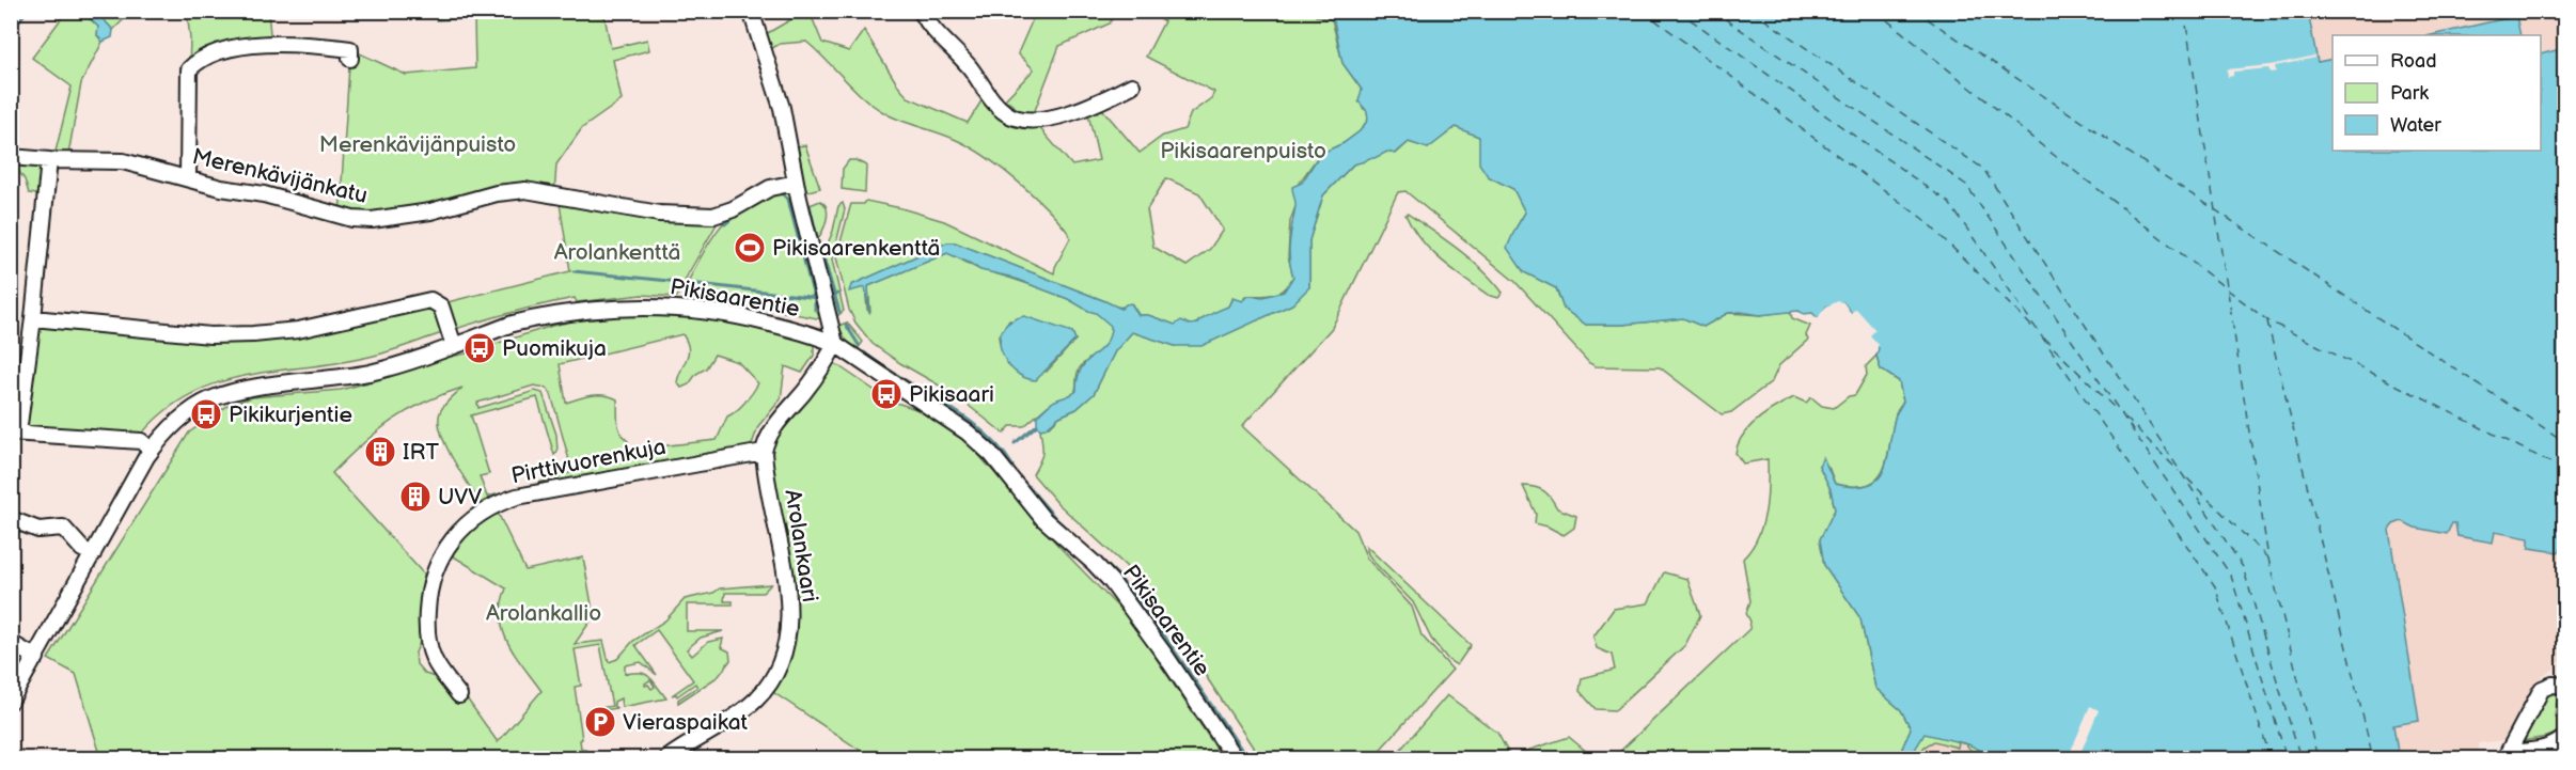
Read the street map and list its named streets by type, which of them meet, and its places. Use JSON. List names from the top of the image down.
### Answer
{
  "streets": {
    "street": [
      "Merenkävijänkatu",
      "Pikisaarentie",
      "Pirttivuorenkuja",
      "Arolankaari"
    ]
  },
  "crossings": [
    ["Pirttivuorenkuja", "Arolankaari"]
  ],
  "parks": [
    "Merenkävijänpuisto",
    "Pikisaarenpuisto",
    "Arolankenttä",
    "Arolankallio"
  ],
  "places": {
    "sports": ["Pikisaarenkenttä"],
    "bus stop": ["Puomikuja", "Pikisaari", "Pikikurjentie"],
    "building": ["IRT", "UVV"],
    "parking": ["Vieraspaikat"]
  },
  "legend": ["Road", "Park", "Water"]
}
